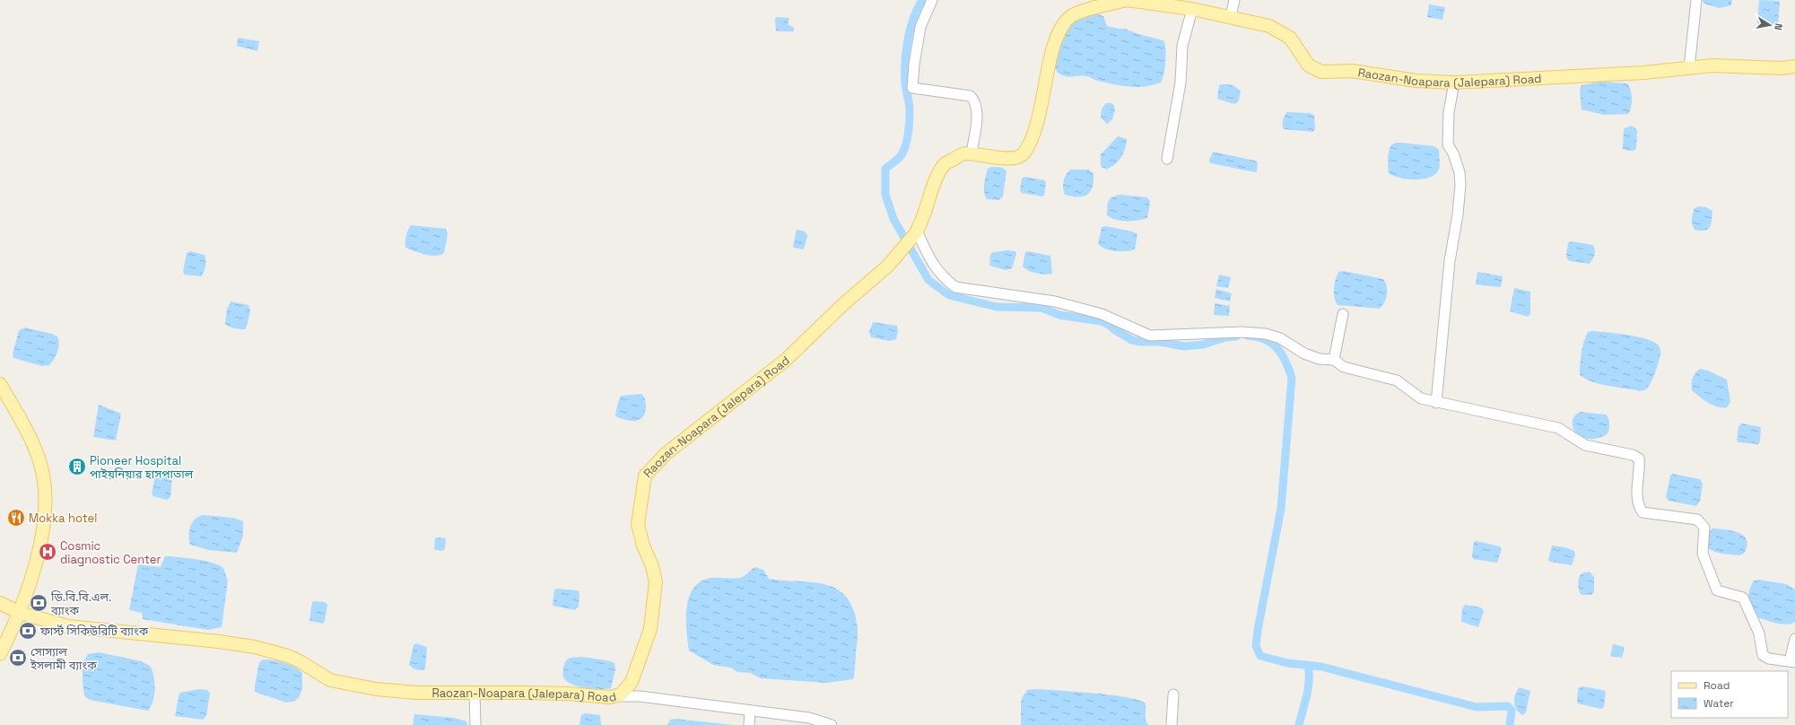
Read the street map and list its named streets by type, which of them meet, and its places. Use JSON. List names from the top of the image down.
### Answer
{
  "streets": {
    "main road": ["Raozan-Noapara (Jalepara) Road"]
  },
  "places": {
    "building": ["Pioneer Hospital পাইয়নিয়ার হাসপাতাল"],
    "restaurant": ["Mokka hotel"],
    "hospital": ["Cosmic diagnostic Center"],
    "bank": ["ডি.বি.বি.এল. ব্যাংক", "ফার্স্ট সিকিউরিটি ব্যাংক", "সোস্যাল ইসলামী ব্যাংক"]
  },
  "legend": ["Road", "Water"],
  "north": "right"
}
